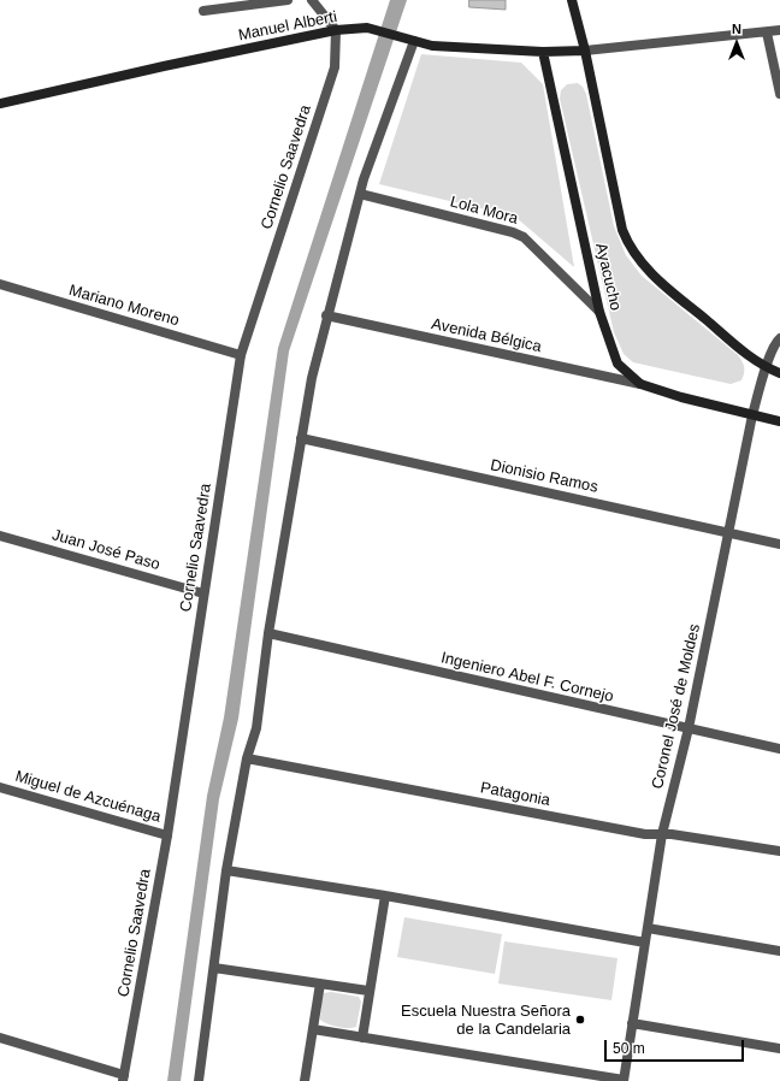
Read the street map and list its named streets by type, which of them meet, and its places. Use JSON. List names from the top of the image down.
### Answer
{
  "streets": {
    "main road": ["Manuel Alberti", "Ayacucho"],
    "street": [
      "Cornelio Saavedra",
      "Lola Mora",
      "Mariano Moreno",
      "Avenida Bélgica",
      "Dionisio Ramos",
      "Juan José Paso",
      "Ingeniero Abel F. Cornejo",
      "Coronel José de Moldes",
      "Patagonia",
      "Miguel de Azcuénaga"
    ]
  },
  "crossings": [
    ["Manuel Alberti", "Cornelio Saavedra"],
    ["Manuel Alberti", "Ayacucho"],
    ["Cornelio Saavedra", "Mariano Moreno"],
    ["Cornelio Saavedra", "Juan José Paso"],
    ["Cornelio Saavedra", "Miguel de Azcuénaga"],
    ["Lola Mora", "Ayacucho"],
    ["Ayacucho", "Avenida Bélgica"],
    ["Ayacucho", "Coronel José de Moldes"],
    ["Dionisio Ramos", "Coronel José de Moldes"],
    ["Ingeniero Abel F. Cornejo", "Coronel José de Moldes"],
    ["Coronel José de Moldes", "Patagonia"]
  ],
  "places": ["Escuela Nuestra Señora de la Candelaria"],
  "scale_bar": "50 m",
  "north": "top"
}
